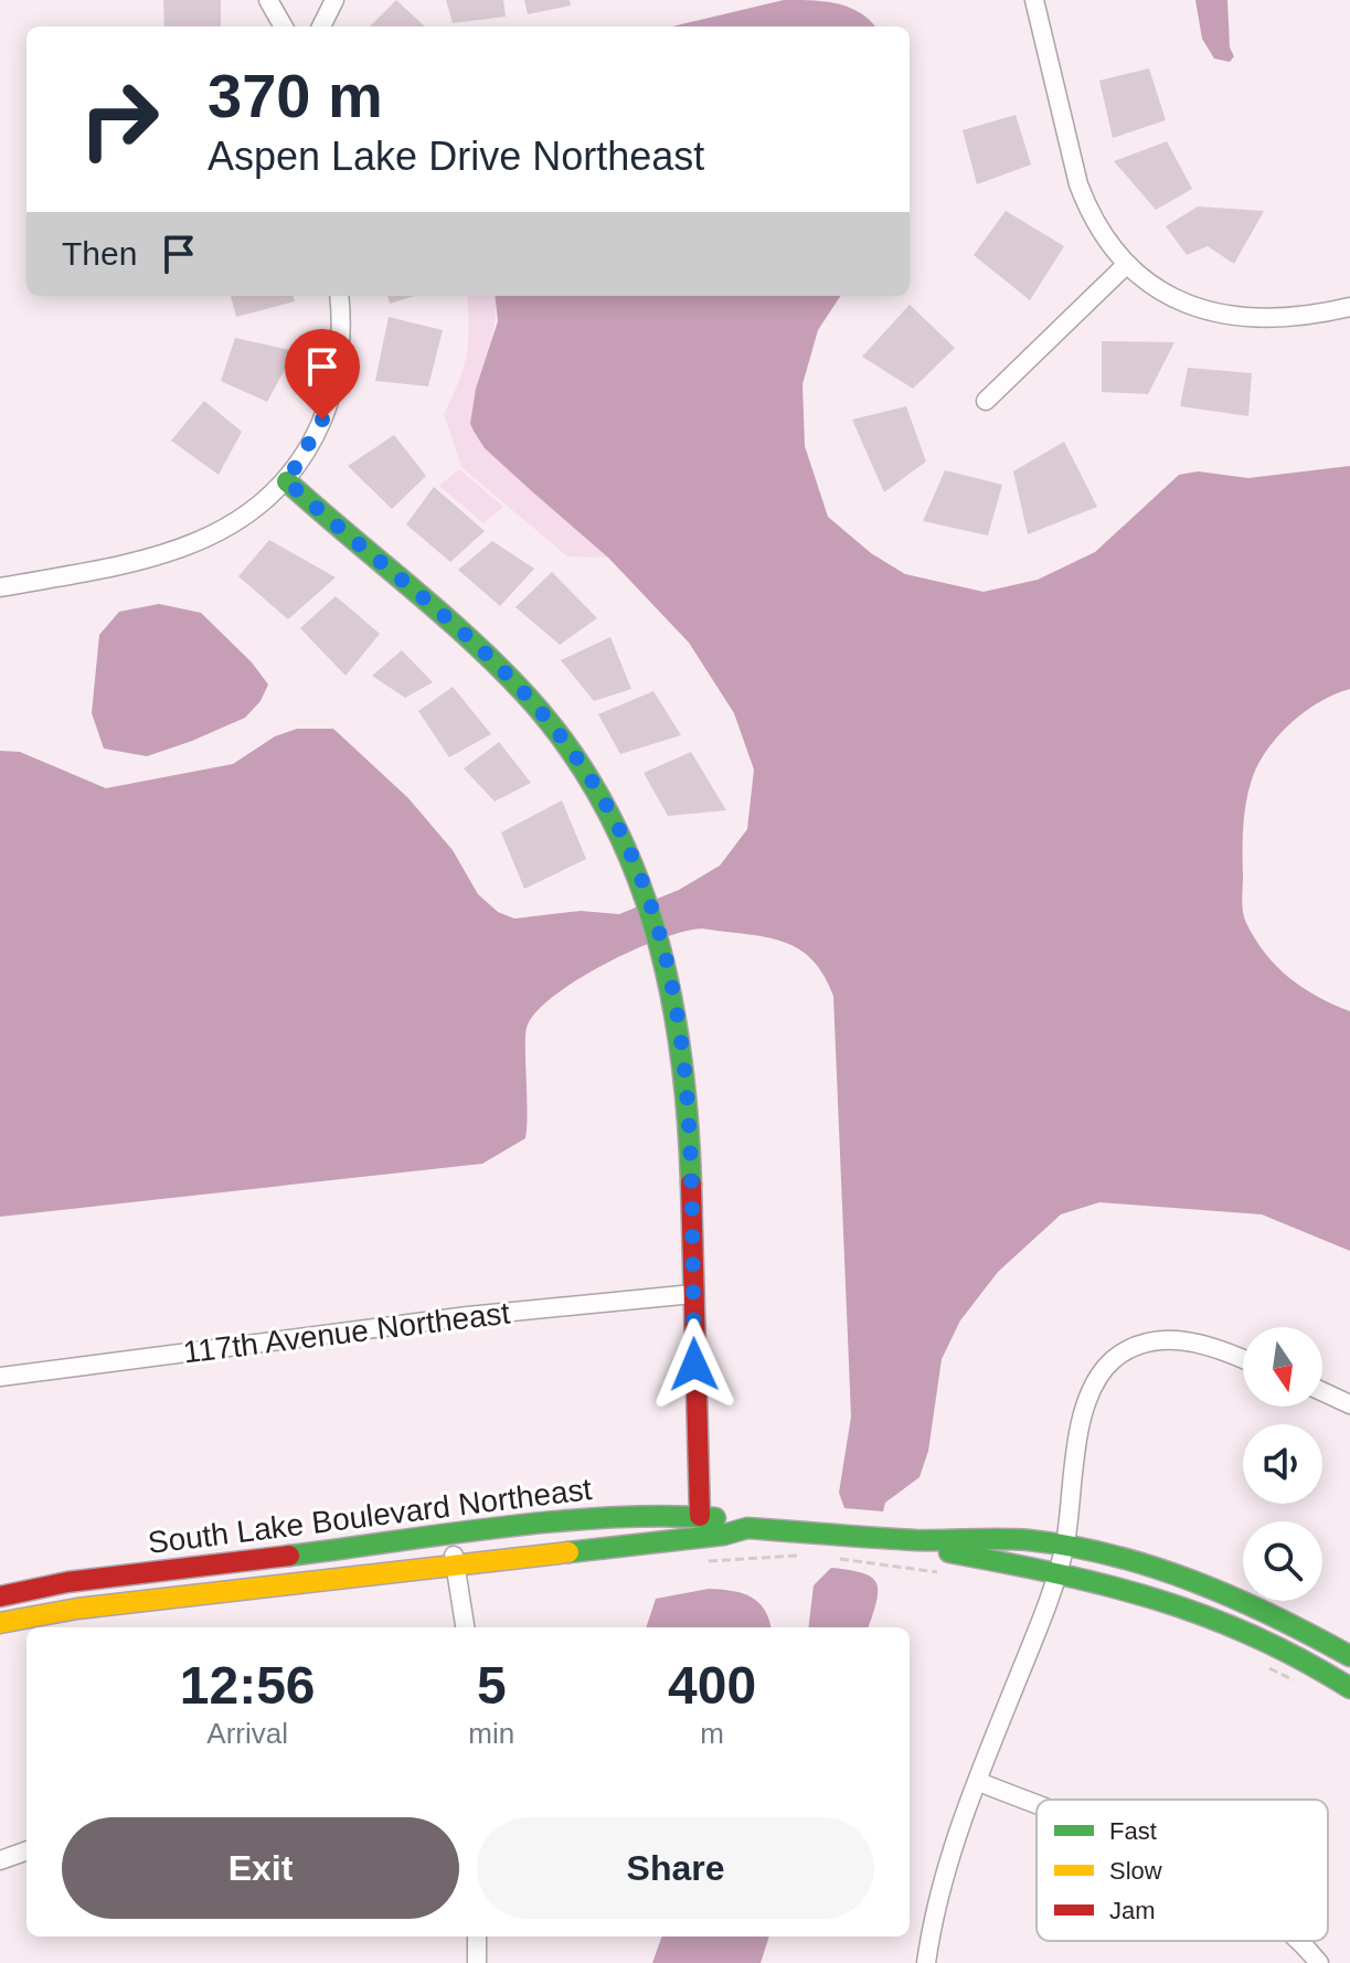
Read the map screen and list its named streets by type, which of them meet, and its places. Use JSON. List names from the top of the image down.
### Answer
{
  "streets": {
    "street": ["117th Avenue Northeast", "South Lake Boulevard Northeast"]
  },
  "legend": ["Fast", "Slow", "Jam"],
  "north": "bottom",
  "page": {
    "turn": ["370 m", "Aspen Lake Drive Northeast"],
    "then": "Then",
    "eta": [
      "12:56",
      "Arrival",
      "5",
      "min",
      "400",
      "m"
    ],
    "buttons": ["Exit", "Share"]
  }
}
